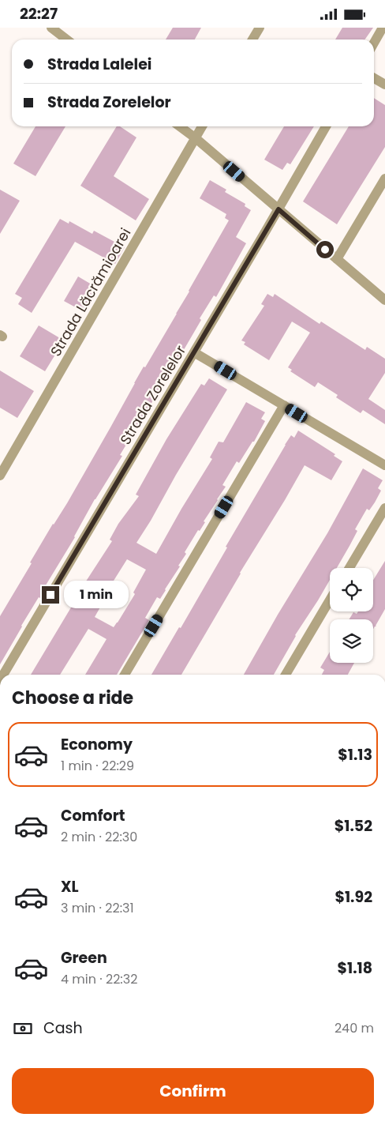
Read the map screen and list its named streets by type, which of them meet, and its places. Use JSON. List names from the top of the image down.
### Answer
{
  "streets": {
    "street": ["Strada Lăcrămioarei", "Strada Zorelelor"]
  },
  "page": {
    "status": "22:27",
    "banner": ["Strada Lalelei", "Strada Zorelelor"],
    "bubble": "1 min",
    "heading": "Choose a ride",
    "list": [
      {
        "name": "Economy",
        "note": "1 min · 22:29",
        "value": "$1.13"
      },
      {
        "name": "Comfort",
        "note": "2 min · 22:30",
        "value": "$1.52"
      },
      {
        "name": "XL",
        "note": "3 min · 22:31",
        "value": "$1.92"
      },
      {
        "name": "Green",
        "note": "4 min · 22:32",
        "value": "$1.18"
      }
    ],
    "pay": ["Cash", "240 m"],
    "buttons": "Confirm"
  }
}
